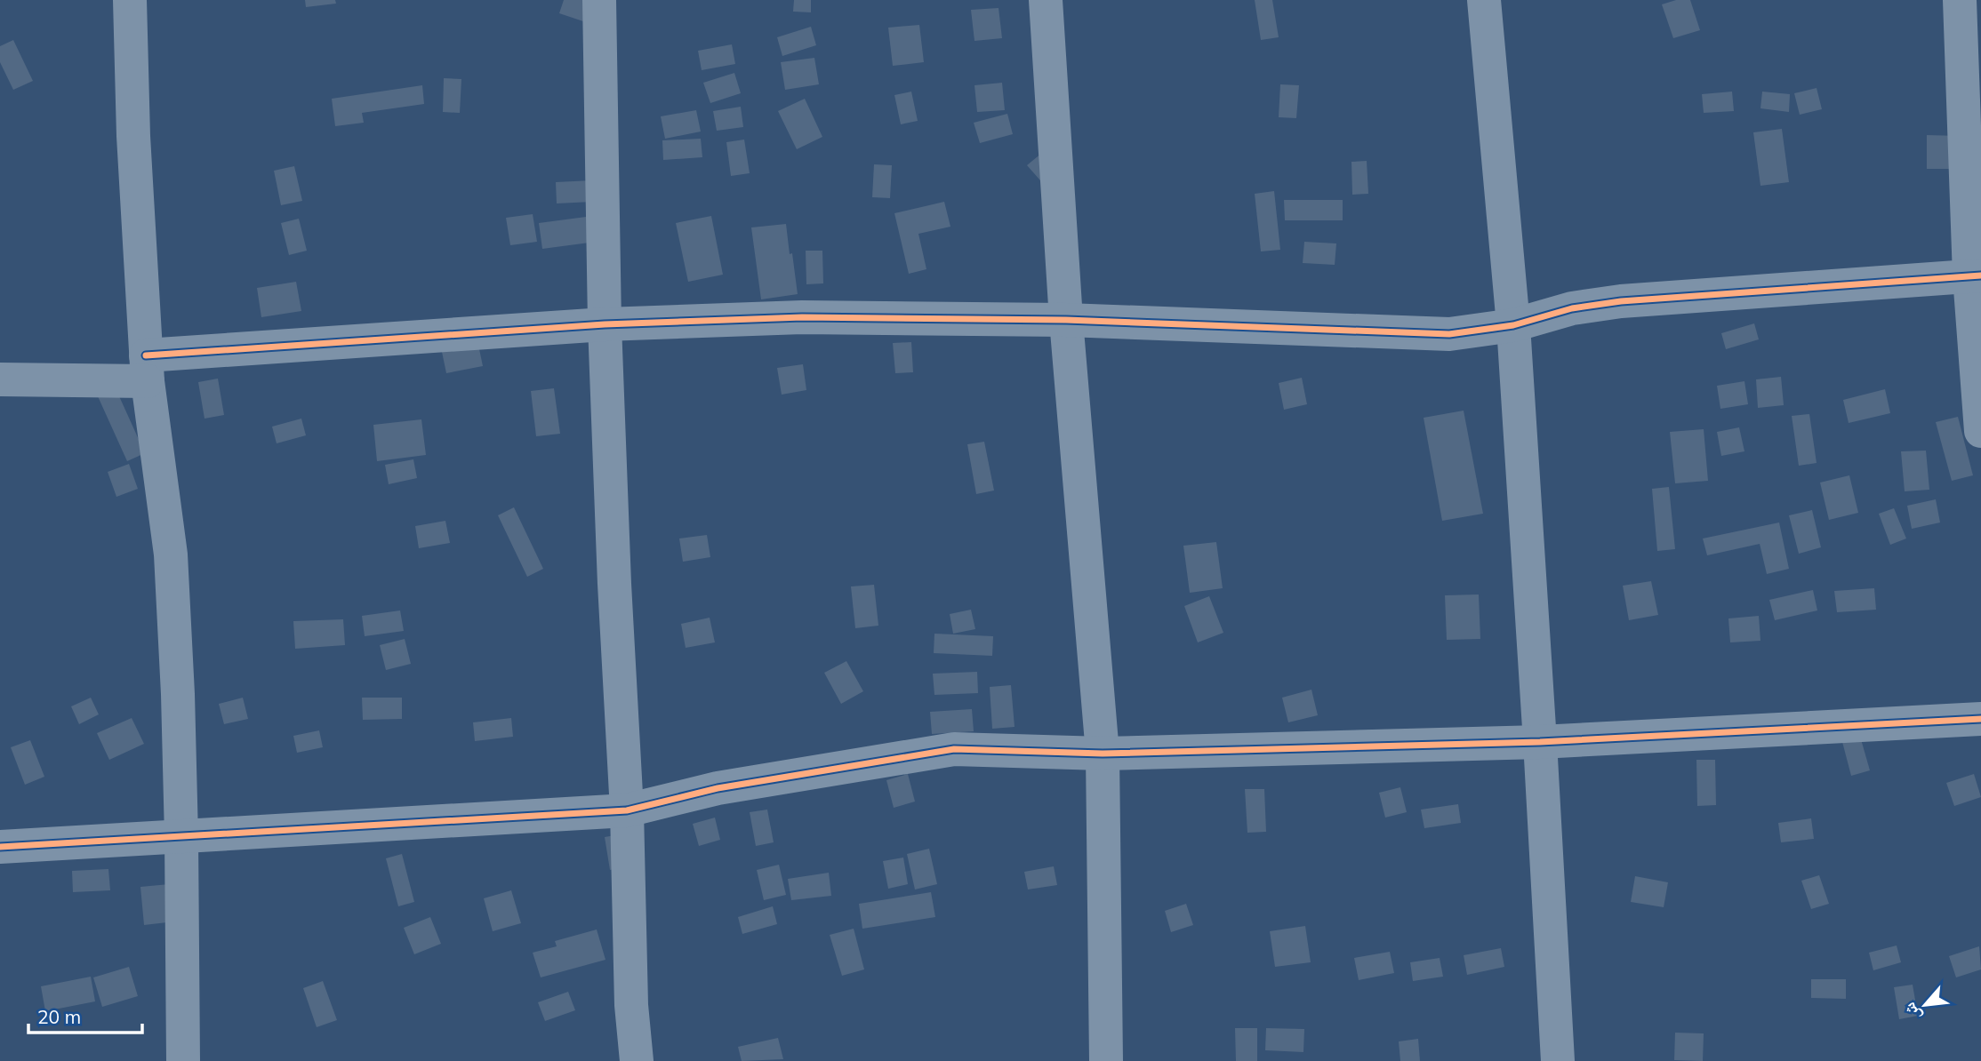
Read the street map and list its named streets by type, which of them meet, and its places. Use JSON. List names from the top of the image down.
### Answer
{
  "scale_bar": "20 m",
  "north": "bottom left"
}
